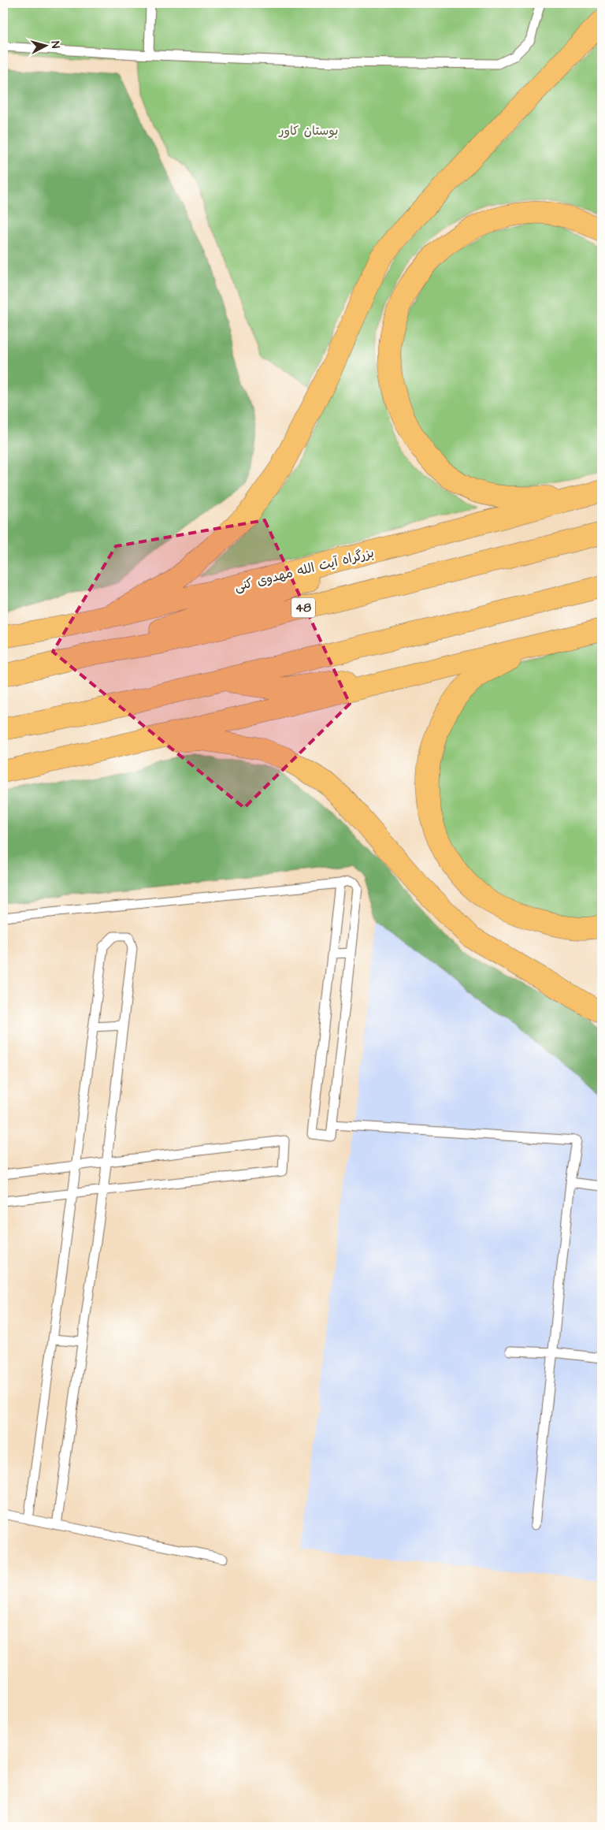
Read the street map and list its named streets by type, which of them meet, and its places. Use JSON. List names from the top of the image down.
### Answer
{
  "streets": {
    "highway": ["بزرگراه آیت الله مهدوی کنی", "48"]
  },
  "parks": ["بوستان کاور"],
  "north": "right"
}
